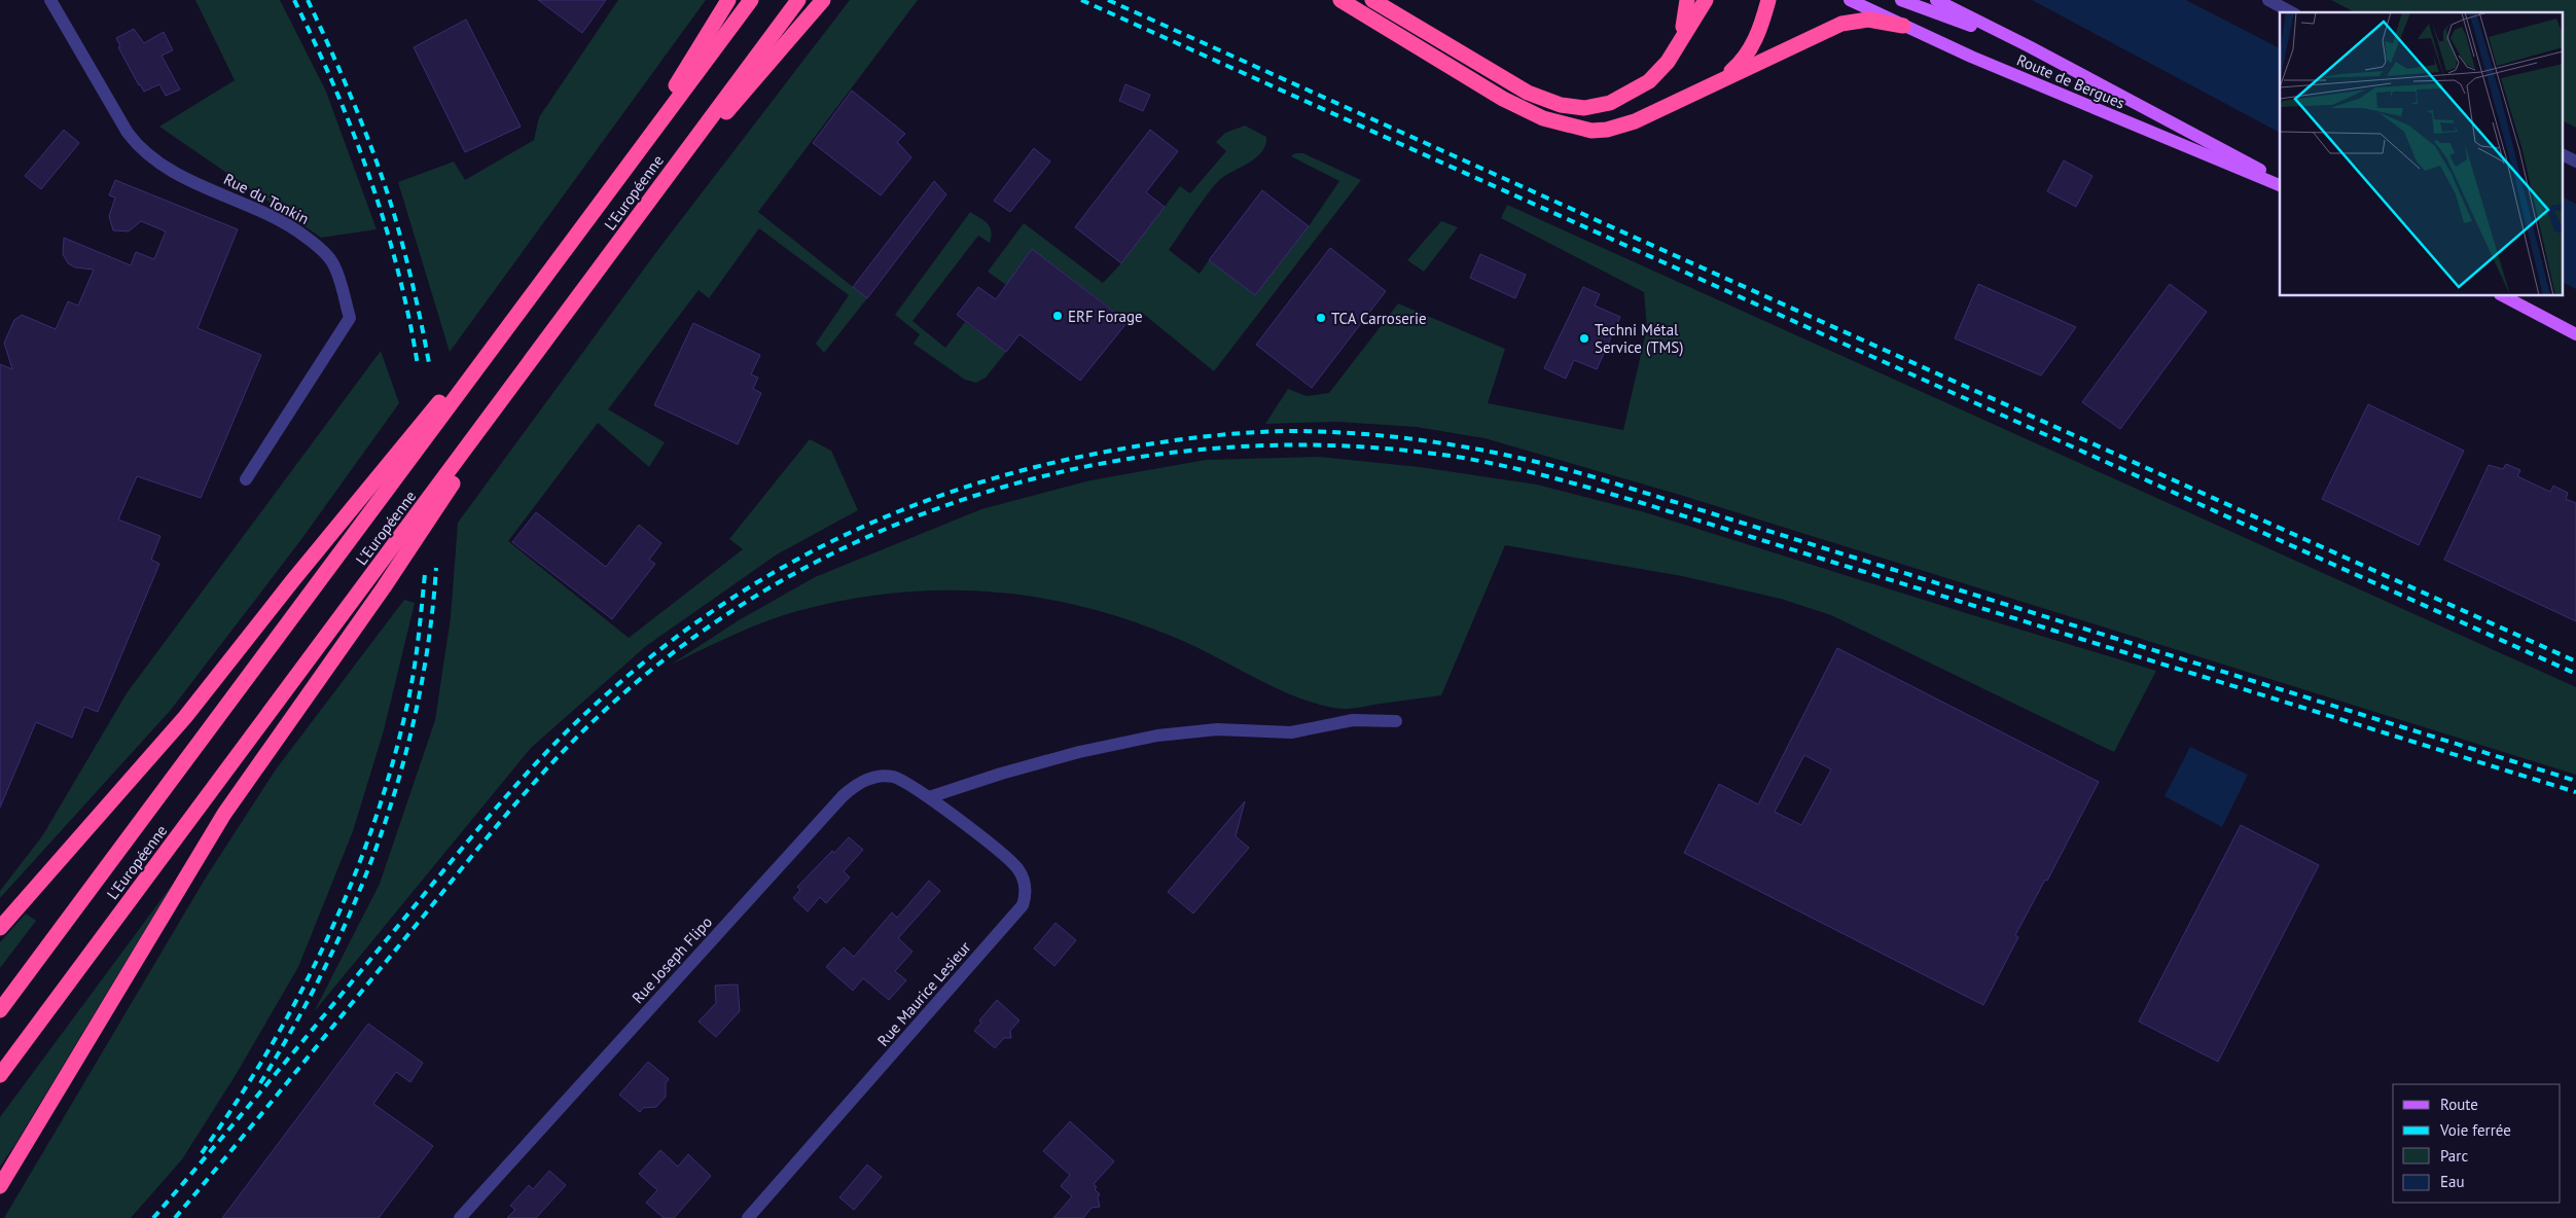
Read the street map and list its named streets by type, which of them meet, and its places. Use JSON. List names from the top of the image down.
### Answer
{
  "streets": {
    "highway": ["L'Européenne"],
    "main road": ["Route de Bergues"],
    "street": ["Rue du Tonkin", "Rue Joseph Flipo", "Rue Maurice Lesieur"]
  },
  "crossings": [
    ["Rue Joseph Flipo", "Rue Maurice Lesieur"]
  ],
  "places": ["ERF Forage", "TCA Carroserie", "Techni Métal Service (TMS)"],
  "legend": [
    "Route",
    "Voie ferrée",
    "Parc",
    "Eau"
  ]
}
